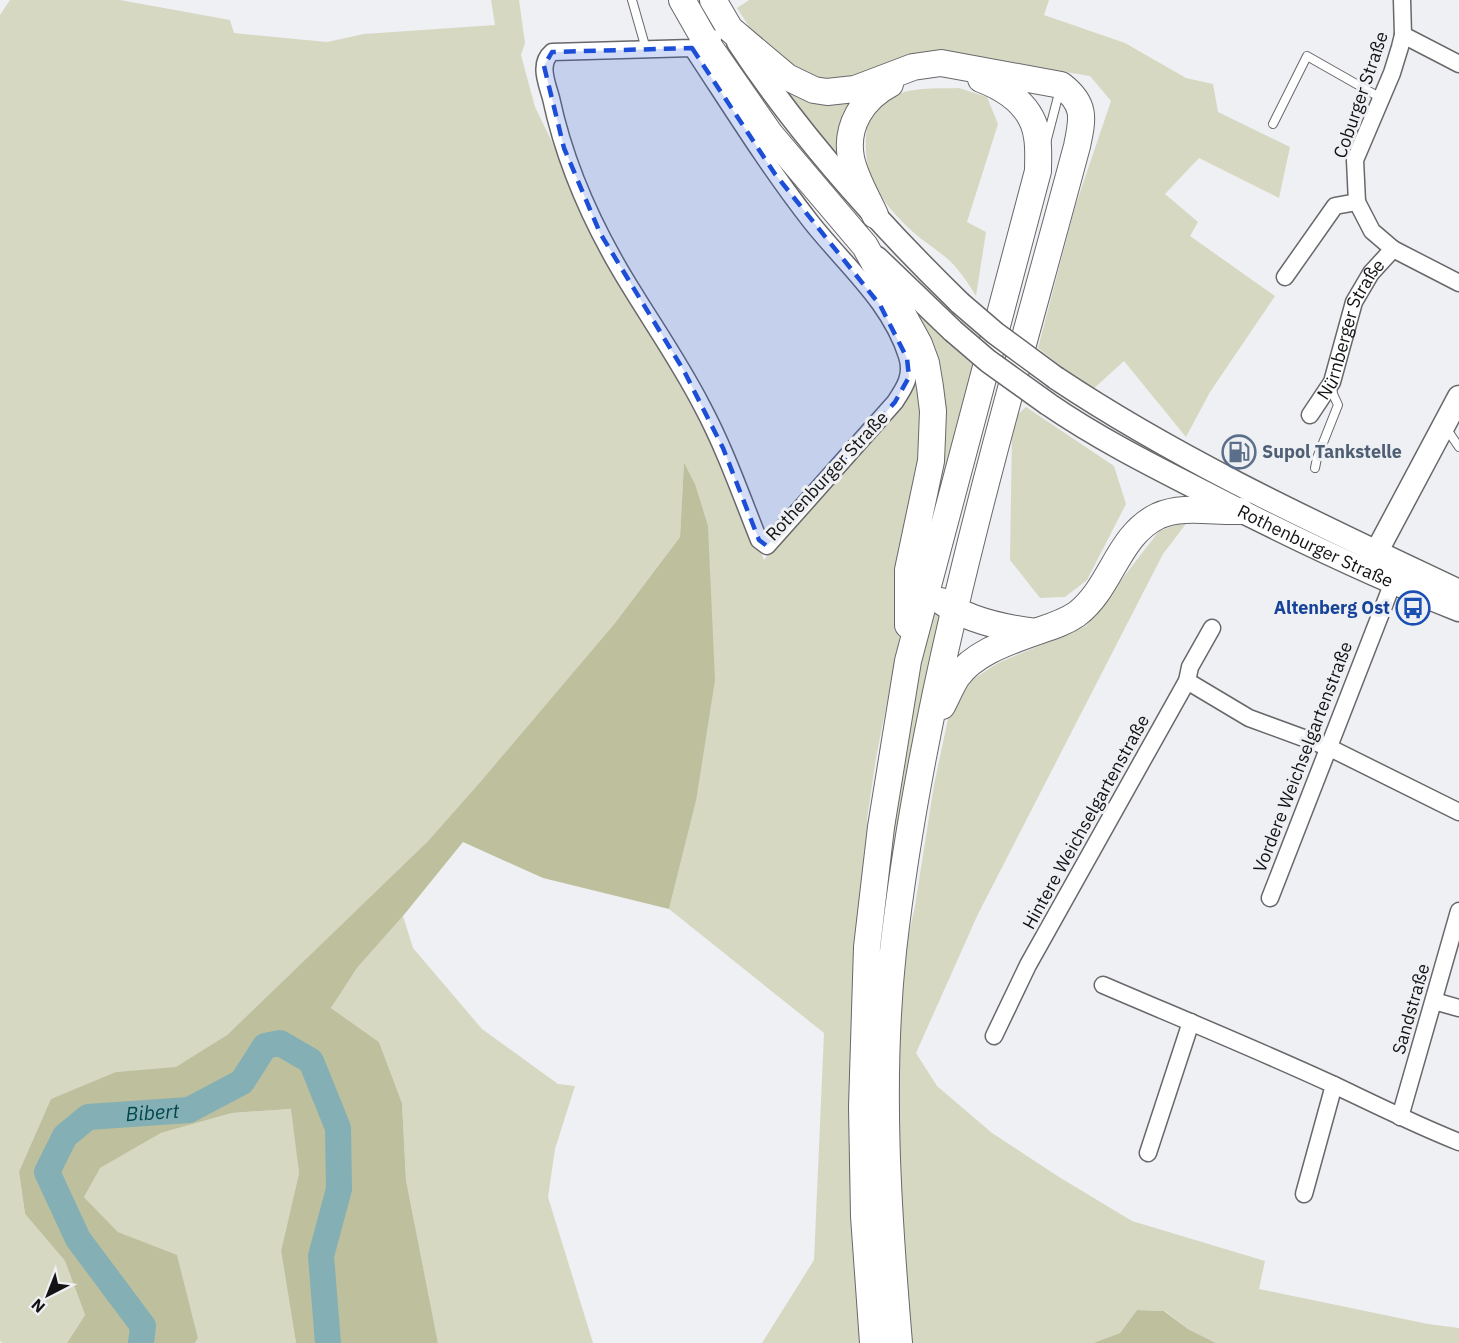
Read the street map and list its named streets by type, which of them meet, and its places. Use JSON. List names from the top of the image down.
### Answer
{
  "streets": {
    "main road": ["Rothenburger Straße"],
    "street": [
      "Coburger Straße",
      "Nürnberger Straße",
      "Vordere Weichselgartenstraße",
      "Hintere Weichselgartenstraße",
      "Sandstraße"
    ]
  },
  "crossings": [
    ["Coburger Straße", "Nürnberger Straße"],
    ["Rothenburger Straße", "Vordere Weichselgartenstraße"]
  ],
  "water": ["Bibert"],
  "places": {
    "fuel station": ["Supol Tankstelle"],
    "bus stop": ["Altenberg Ost"]
  },
  "north": "bottom left"
}
